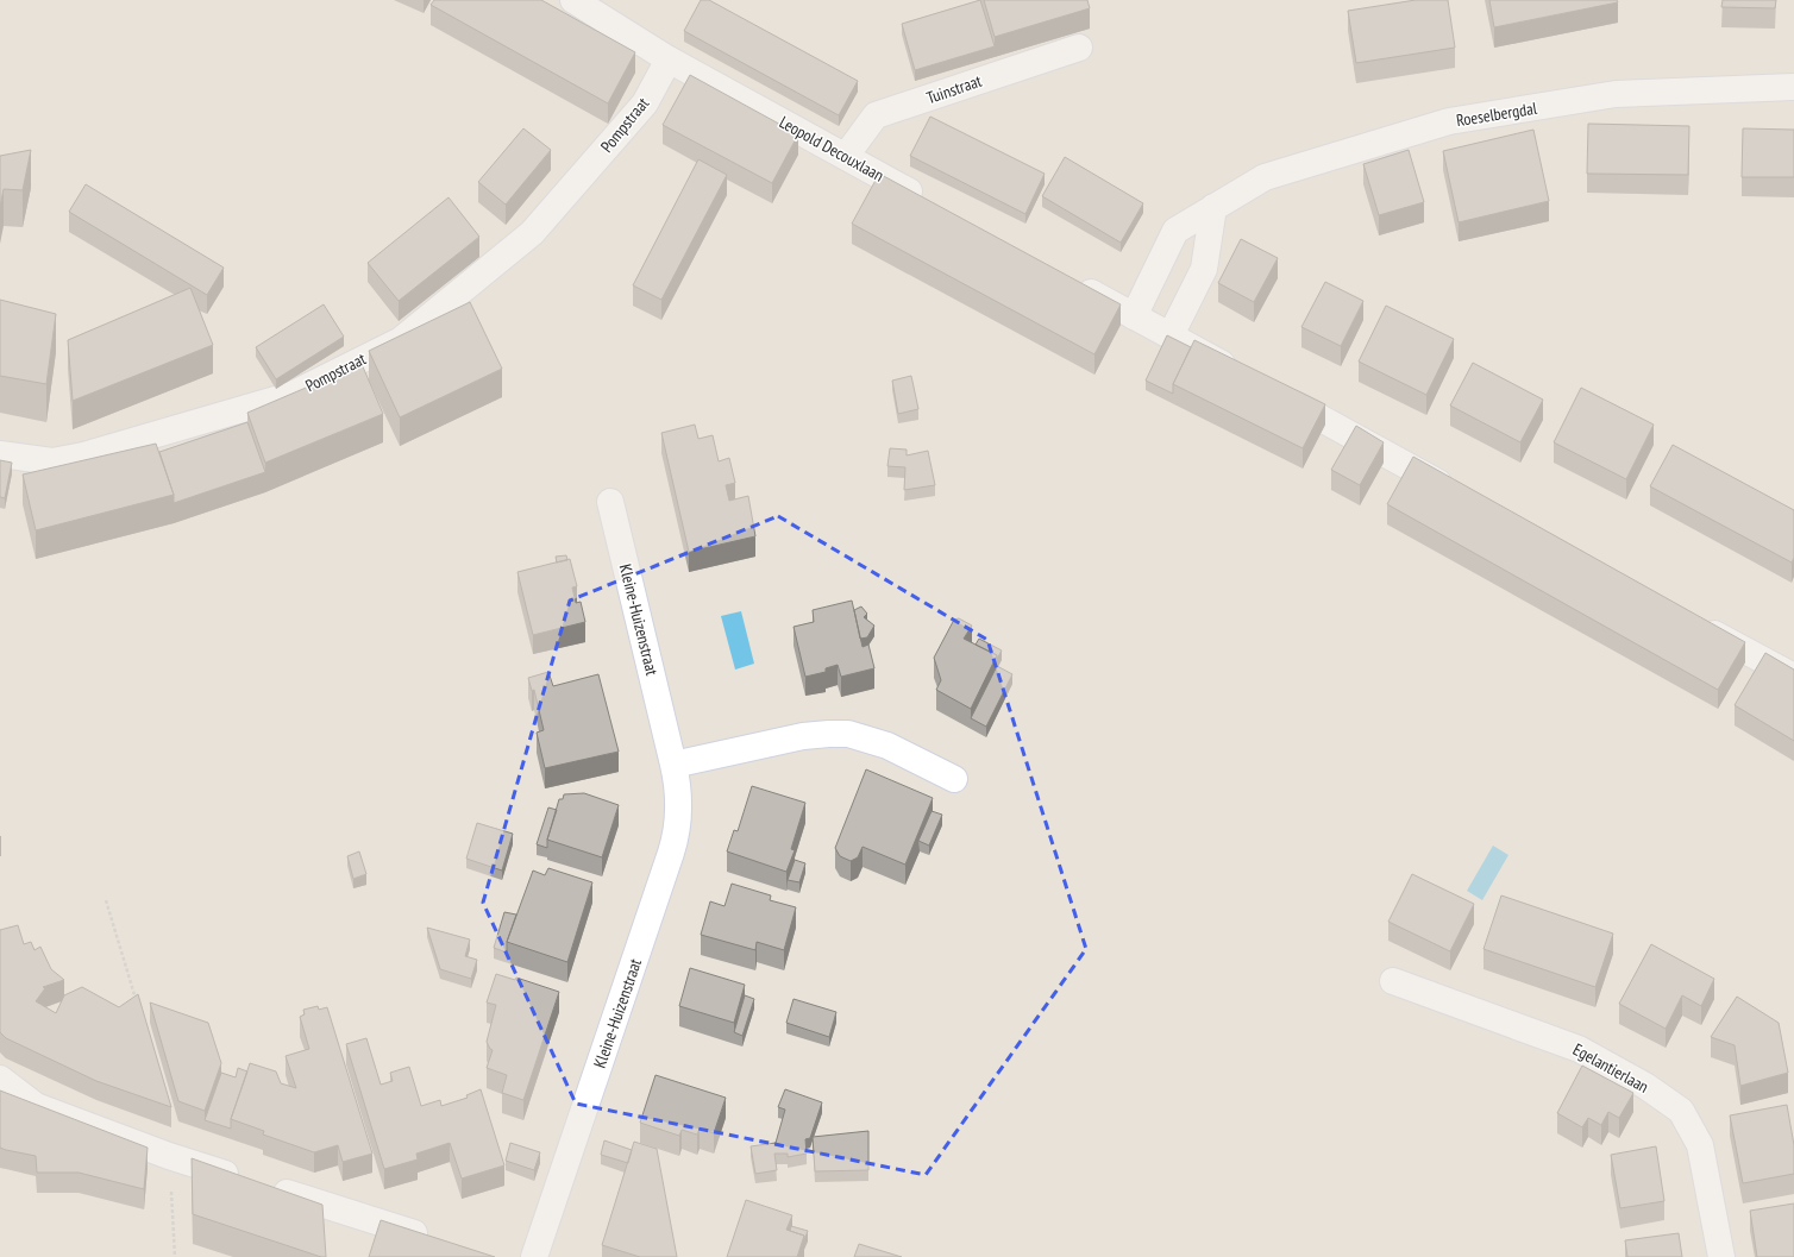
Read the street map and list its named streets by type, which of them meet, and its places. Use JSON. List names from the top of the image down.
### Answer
{
  "streets": {
    "street": [
      "Tuinstraat",
      "Roeselbergdal",
      "Pompstraat",
      "Leopold Decouxlaan",
      "Kleine-Huizenstraat",
      "Egelantierlaan"
    ]
  },
  "crossings": [
    ["Tuinstraat", "Leopold Decouxlaan"],
    ["Pompstraat", "Leopold Decouxlaan"]
  ]
}
